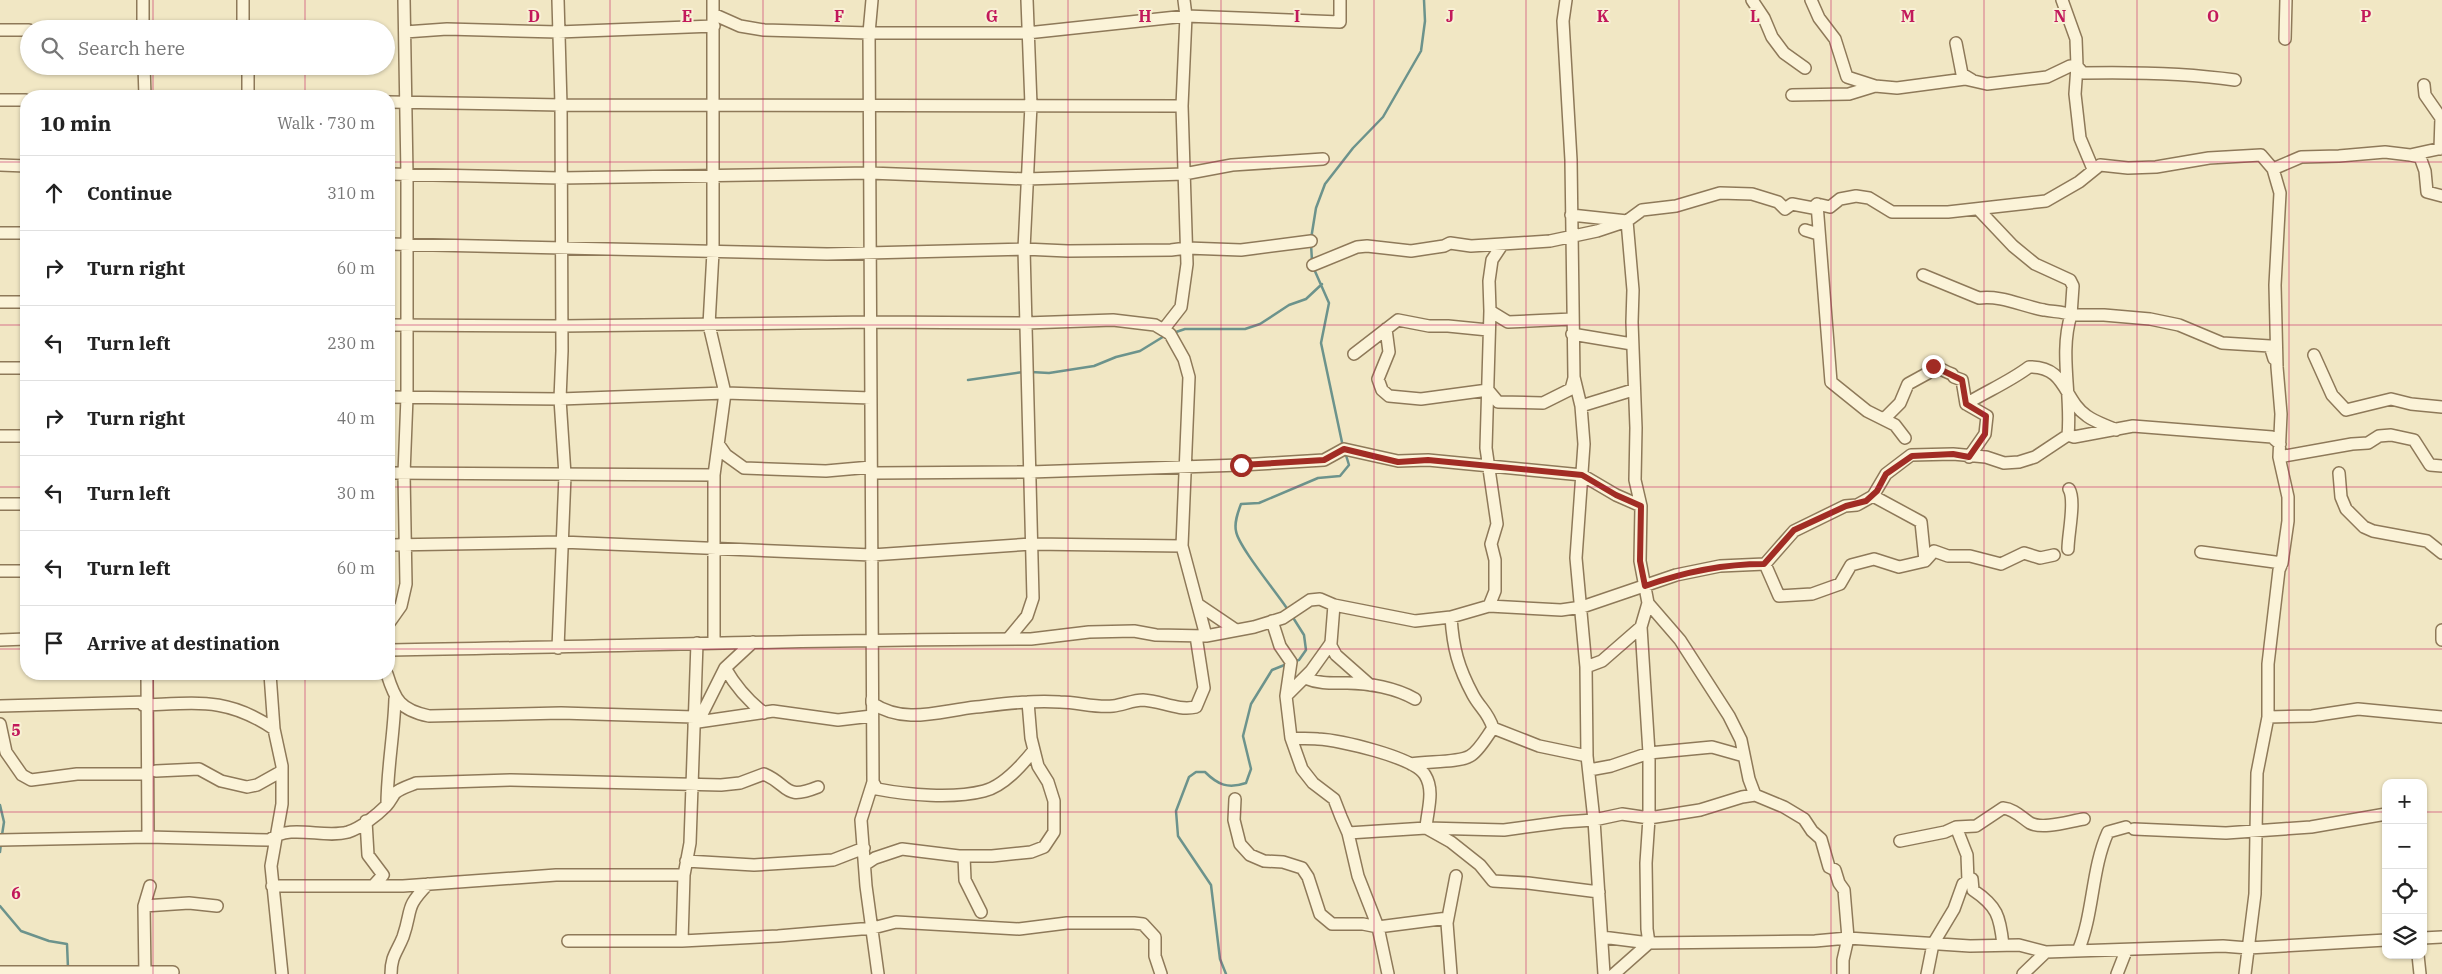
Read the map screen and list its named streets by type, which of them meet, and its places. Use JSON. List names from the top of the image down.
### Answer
{
  "page": {
    "search": "Search here",
    "heading": ["10 min", "Walk · 730 m"],
    "list": [
      ["Continue", "310 m"],
      ["Turn right", "60 m"],
      ["Turn left", "230 m"],
      ["Turn right", "40 m"],
      ["Turn left", "30 m"],
      ["Turn left", "60 m"],
      "Arrive at destination"
    ],
    "map_buttons": ["+", "−"]
  },
  "grid": {
    "columns": [
      "D",
      "E",
      "F",
      "G",
      "H",
      "I",
      "J",
      "K",
      "L",
      "M",
      "N",
      "O",
      "P"
    ],
    "rows": ["5", "6"]
  }
}
